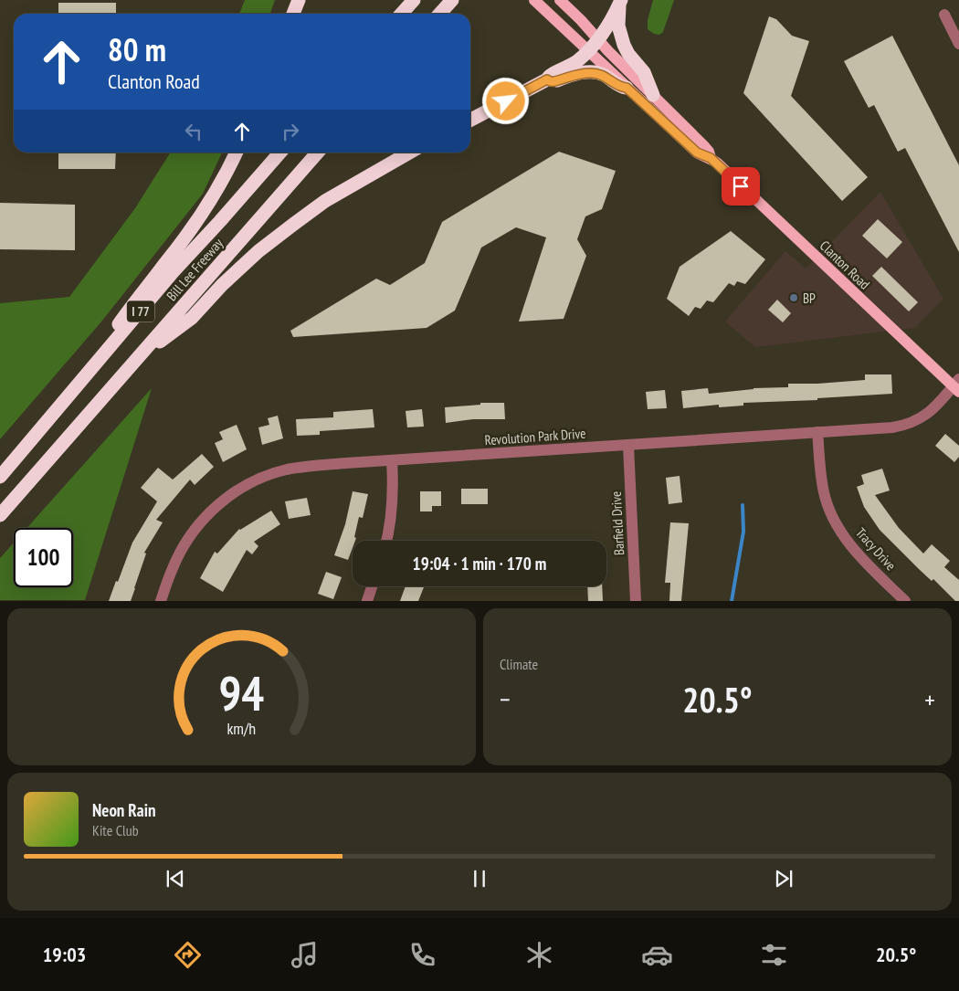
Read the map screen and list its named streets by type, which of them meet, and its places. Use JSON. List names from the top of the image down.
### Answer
{
  "streets": {
    "highway": ["Bill Lee Freeway", "I 77"],
    "main road": ["Clanton Road"],
    "street": ["Revolution Park Drive", "Barfield Drive", "Tracy Drive"]
  },
  "crossings": [
    ["Clanton Road", "Revolution Park Drive"],
    ["Revolution Park Drive", "Barfield Drive"],
    ["Revolution Park Drive", "Tracy Drive"]
  ],
  "places": ["BP"],
  "page": {
    "turn": ["80 m", "Clanton Road"],
    "limit": "100",
    "trip": "19:04 · 1 min · 170 m",
    "tile": "Climate",
    "heat": ["−", "20.5°", "+"],
    "song": ["Neon Rain", "Kite Club"],
    "tabs": ["19:03", "20.5°"],
    "gauge": ["94", "km/h"]
  }
}
